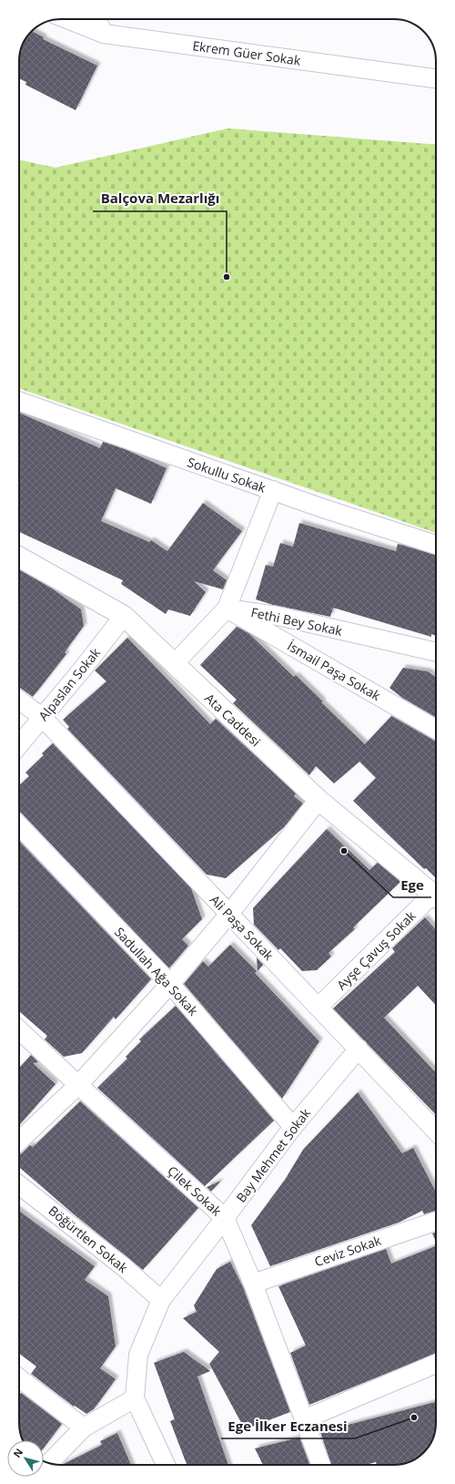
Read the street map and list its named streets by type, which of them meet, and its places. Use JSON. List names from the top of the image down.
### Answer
{
  "streets": {
    "main road": ["Ata Caddesi"],
    "street": [
      "Ekrem Güer Sokak",
      "Sokullu Sokak",
      "Fethi Bey Sokak",
      "İsmail Paşa Sokak",
      "Alpaslan Sokak",
      "Ali Paşa Sokak",
      "Ayşe Çavuş Sokak",
      "Sadullah Ağa Sokak",
      "Bay Mehmet Sokak",
      "Çilek Sokak",
      "Böğürtlen Sokak",
      "Ceviz Sokak"
    ]
  },
  "crossings": [
    ["Fethi Bey Sokak", "İsmail Paşa Sokak"],
    ["Alpaslan Sokak", "Ata Caddesi"],
    ["Alpaslan Sokak", "Ali Paşa Sokak"],
    ["Ali Paşa Sokak", "Ayşe Çavuş Sokak"],
    ["Ali Paşa Sokak", "Bay Mehmet Sokak"],
    ["Sadullah Ağa Sokak", "Bay Mehmet Sokak"],
    ["Bay Mehmet Sokak", "Çilek Sokak"],
    ["Bay Mehmet Sokak", "Böğürtlen Sokak"],
    ["Çilek Sokak", "Ceviz Sokak"]
  ],
  "places": ["Balçova Mezarlığı", "Ege", "Ege İlker Eczanesi"],
  "north": "top left"
}
